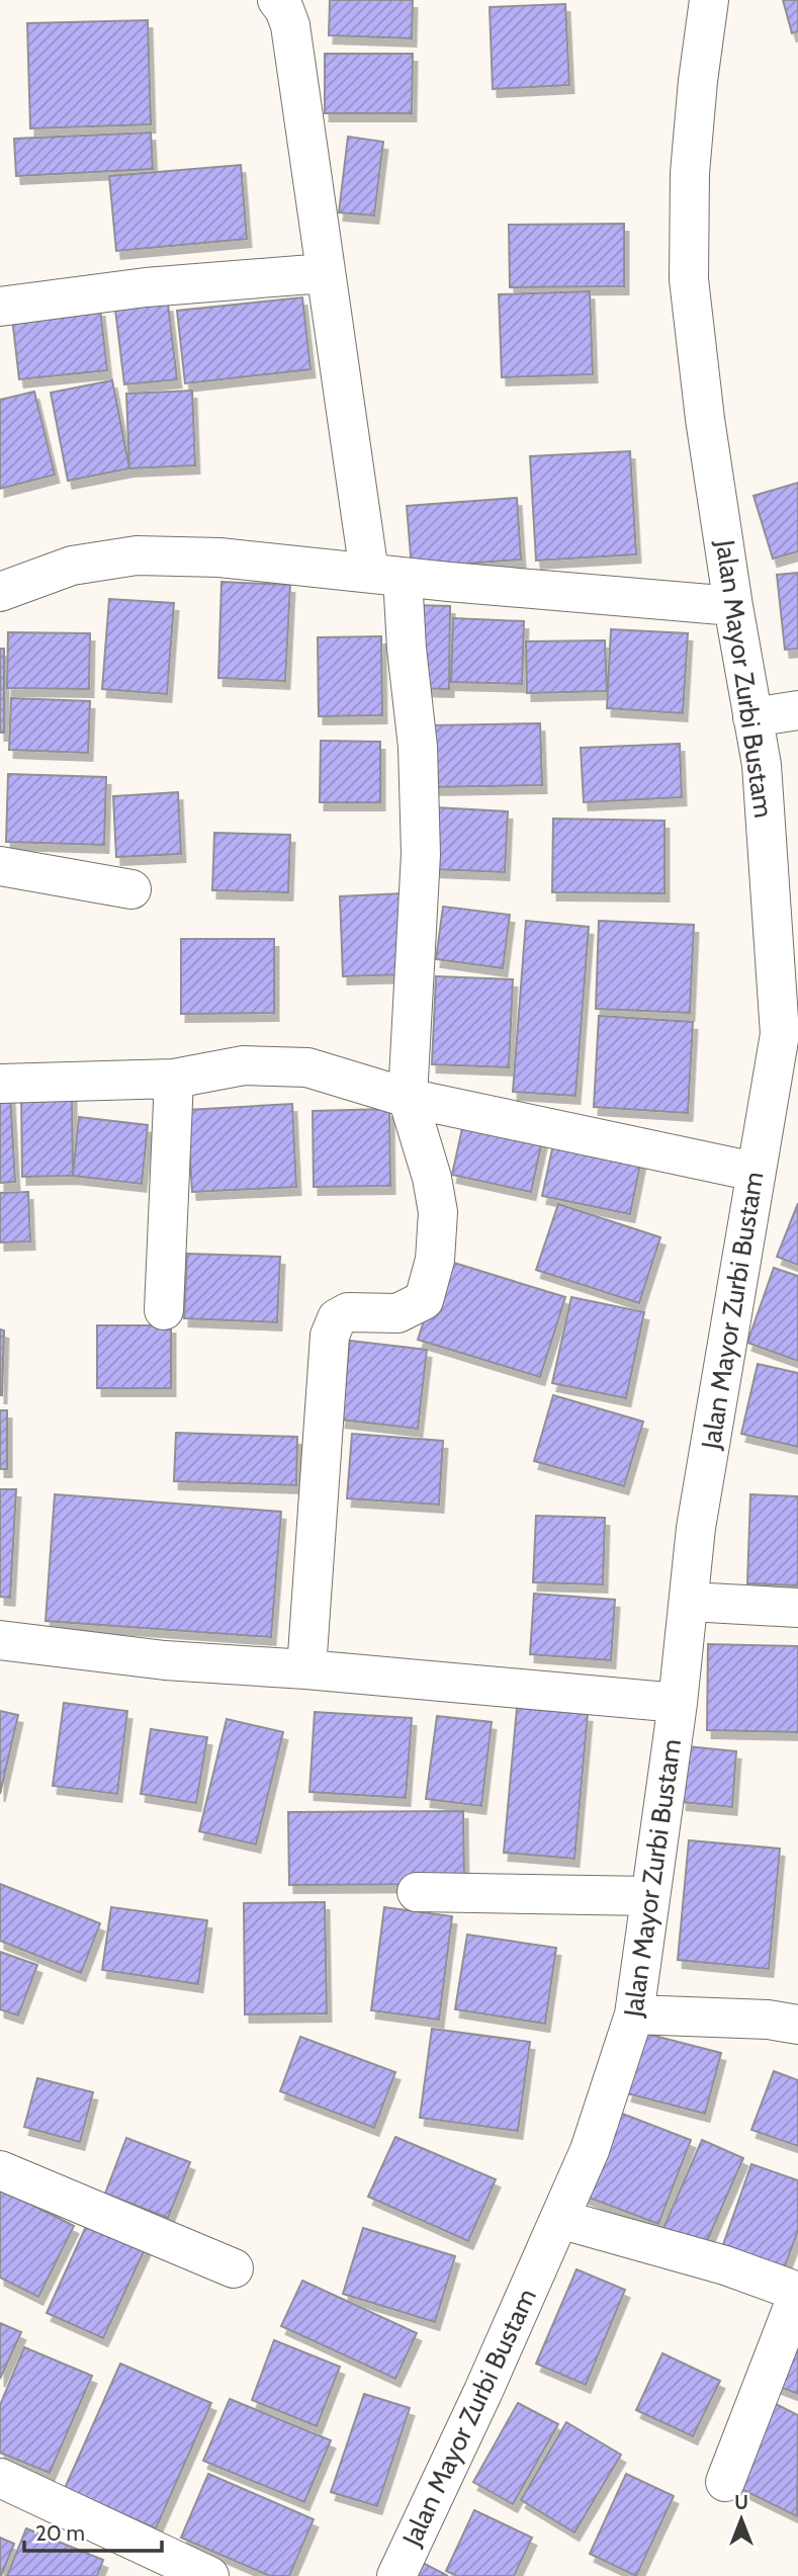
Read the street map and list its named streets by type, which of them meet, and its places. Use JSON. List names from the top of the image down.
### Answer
{
  "streets": {
    "street": ["Jalan Mayor Zurbi Bustam"]
  },
  "scale_bar": "20 m",
  "north": "top"
}
